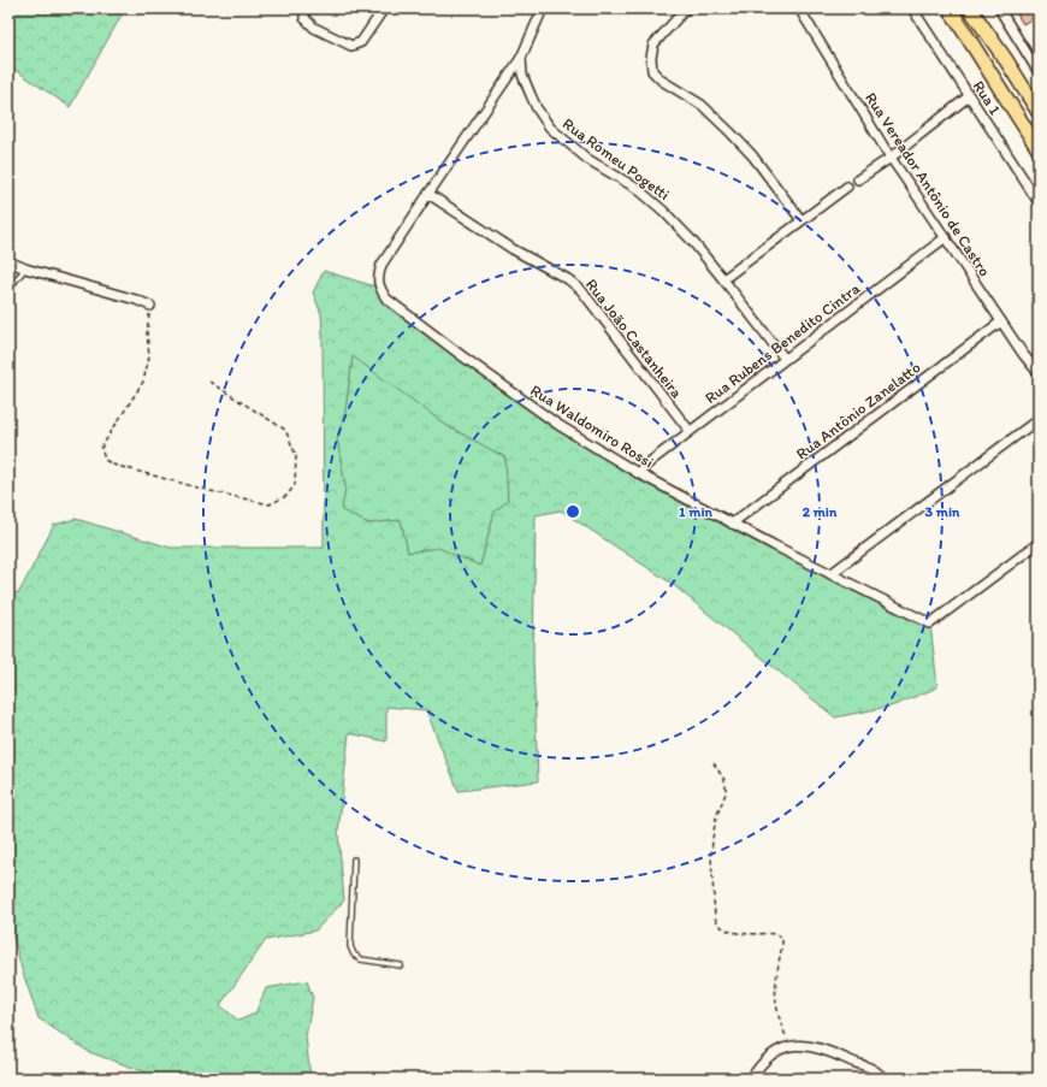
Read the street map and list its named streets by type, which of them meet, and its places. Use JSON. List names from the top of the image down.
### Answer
{
  "streets": {
    "street": [
      "Rua 1",
      "Rua Romeu Pogetti",
      "Rua Vereador Antônio de Castro",
      "Rua João Castanheira",
      "Rua Rubens Benedito Cintra",
      "Rua Antônio Zanelatto",
      "Rua Waldomiro Rossi"
    ]
  },
  "crossings": [
    ["Rua Romeu Pogetti", "Rua Rubens Benedito Cintra"],
    ["Rua Romeu Pogetti", "Rua Waldomiro Rossi"],
    ["Rua Vereador Antônio de Castro", "Rua Rubens Benedito Cintra"],
    ["Rua Vereador Antônio de Castro", "Rua Antônio Zanelatto"],
    ["Rua João Castanheira", "Rua Rubens Benedito Cintra"],
    ["Rua João Castanheira", "Rua Waldomiro Rossi"],
    ["Rua Rubens Benedito Cintra", "Rua Waldomiro Rossi"],
    ["Rua Antônio Zanelatto", "Rua Waldomiro Rossi"]
  ],
  "rings": ["1 min", "2 min", "3 min"]
}
